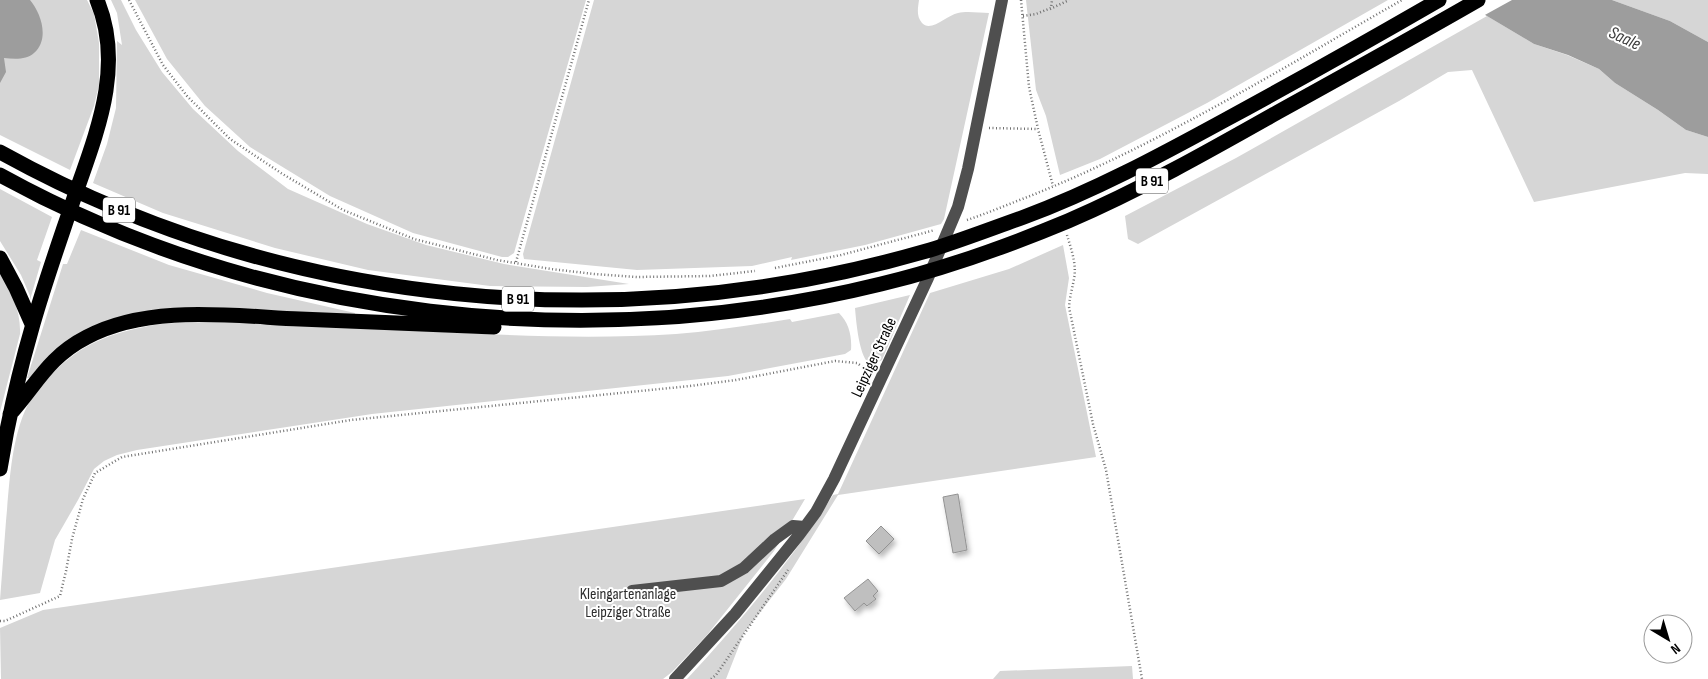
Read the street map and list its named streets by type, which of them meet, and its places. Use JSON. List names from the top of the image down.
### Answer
{
  "streets": {
    "highway": ["B 91"],
    "street": ["Leipziger Straße"]
  },
  "water": ["Saale"],
  "parks": ["Kleingartenanlage Leipziger Straße"],
  "north": "bottom right"
}
